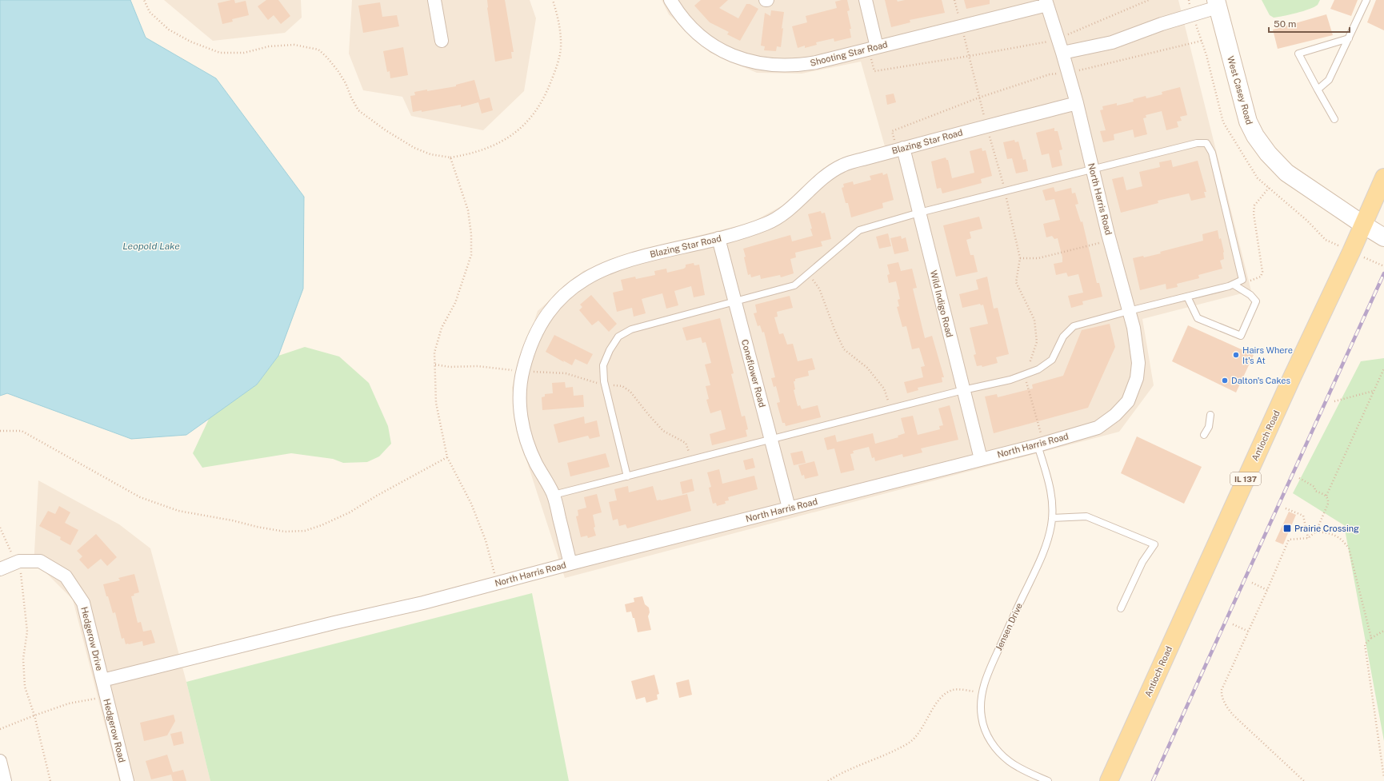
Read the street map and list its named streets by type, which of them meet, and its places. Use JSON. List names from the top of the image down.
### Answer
{
  "streets": {
    "main road": ["West Casey Road", "Antioch Road", "IL 137"],
    "street": [
      "Shooting Star Road",
      "Blazing Star Road",
      "North Harris Road",
      "Wild Indigo Road",
      "Coneflower Road",
      "Hedgerow Drive",
      "Hedgerow Road"
    ],
    "lane": ["Jensen Drive"]
  },
  "crossings": [
    ["Shooting Star Road", "North Harris Road"],
    ["West Casey Road", "Antioch Road"],
    ["Blazing Star Road", "North Harris Road"],
    ["Blazing Star Road", "Wild Indigo Road"],
    ["Blazing Star Road", "Coneflower Road"],
    ["North Harris Road", "Wild Indigo Road"],
    ["North Harris Road", "Coneflower Road"],
    ["North Harris Road", "Jensen Drive"],
    ["North Harris Road", "Hedgerow Drive"],
    ["North Harris Road", "Hedgerow Road"],
    ["Hedgerow Drive", "Hedgerow Road"]
  ],
  "water": ["Leopold Lake"],
  "places": {
    "other": ["Hairs Where It's At", "Dalton's Cakes"],
    "transit": ["Prairie Crossing"]
  },
  "scale_bar": "50 m"
}
